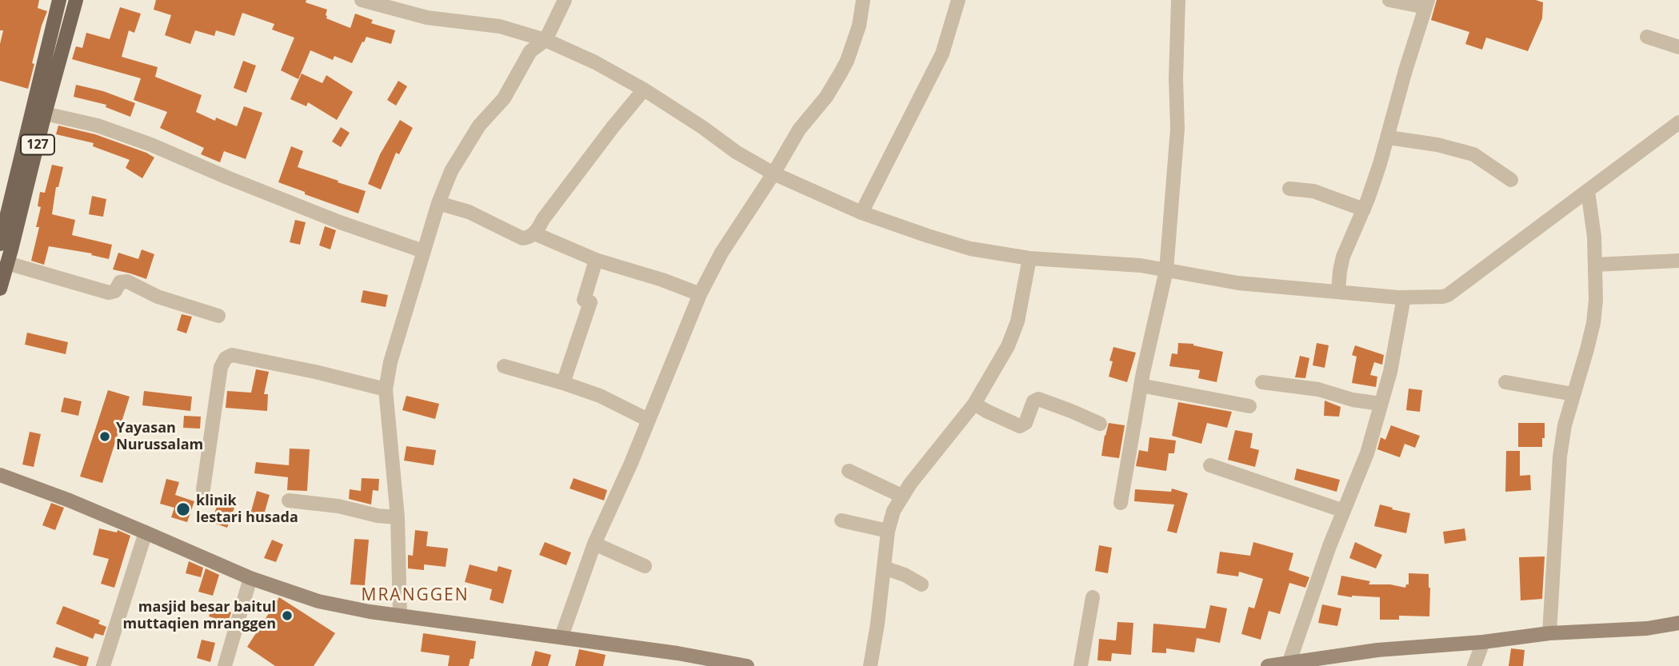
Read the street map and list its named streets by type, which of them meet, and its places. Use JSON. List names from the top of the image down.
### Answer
{
  "streets": {
    "main road": ["127"]
  },
  "districts": ["MRANGGEN"],
  "places": ["Yayasan Nurussalam", "klinik lestari husada", "masjid besar baitul muttaqien mranggen"]
}
